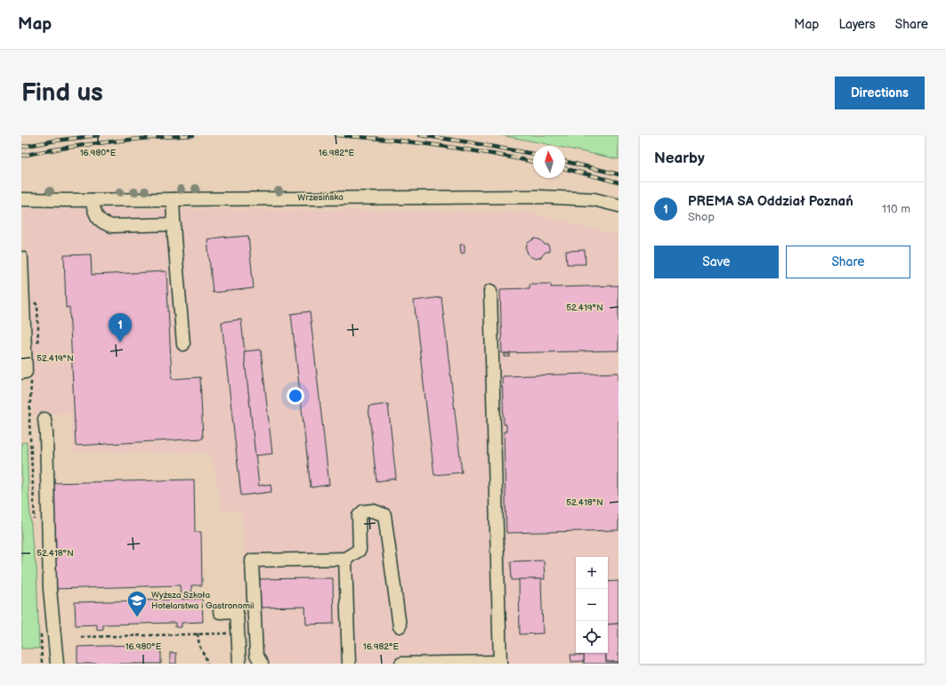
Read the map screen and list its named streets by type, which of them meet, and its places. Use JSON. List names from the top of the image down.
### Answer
{
  "streets": {
    "street": ["Wrzesińska"]
  },
  "places": {
    "school or university": ["Wyższa Szkoła Hotelarstwa i Gastronomii"]
  },
  "north": "top",
  "page": {
    "header": "Map",
    "nav": ["Map", "Layers", "Share"],
    "buttons": [
      "Directions",
      ["Save", "Share"]
    ],
    "title": "Find us",
    "heading": "Nearby",
    "list": [
      {
        "mark": "1",
        "name": "PREMA SA Oddział Poznań",
        "note": "Shop",
        "value": "110 m"
      }
    ],
    "pins": "1",
    "map_buttons": ["+", "−"]
  },
  "coordinates": [
    "16.980°E",
    "16.982°E",
    "52.419°N",
    "52.418°N"
  ]
}
